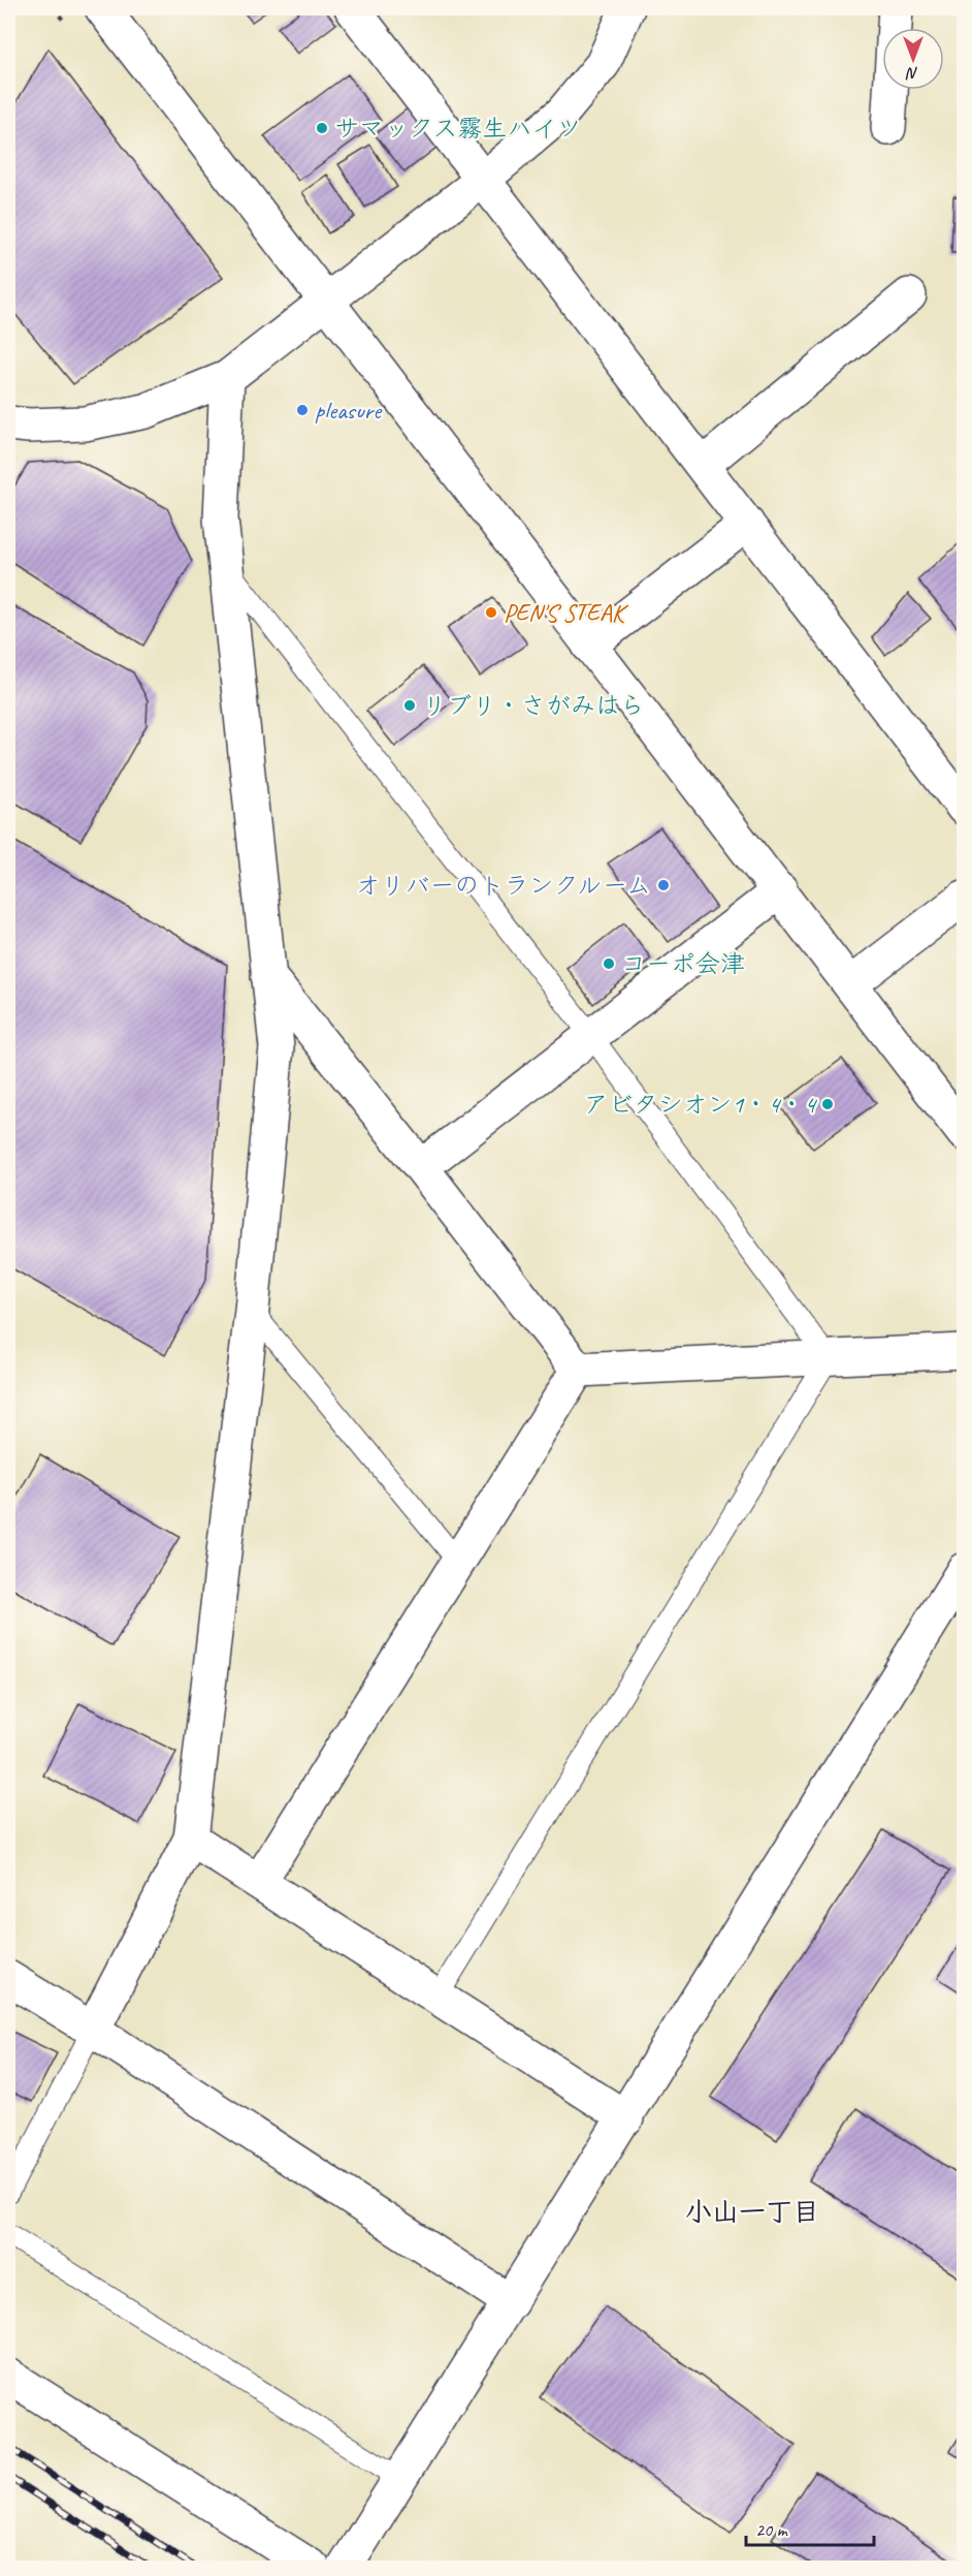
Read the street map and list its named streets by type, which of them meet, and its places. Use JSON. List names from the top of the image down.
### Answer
{
  "districts": ["小山一丁目"],
  "places": [
    "サマックス霧生ハイツ",
    "pleasure",
    "PEN'S STEAK",
    "リブリ・さがみはら",
    "オリバーのトランクルーム",
    "コーポ会津",
    "アビタシオン1・4・4"
  ],
  "scale_bar": "20 m",
  "north": "bottom"
}
